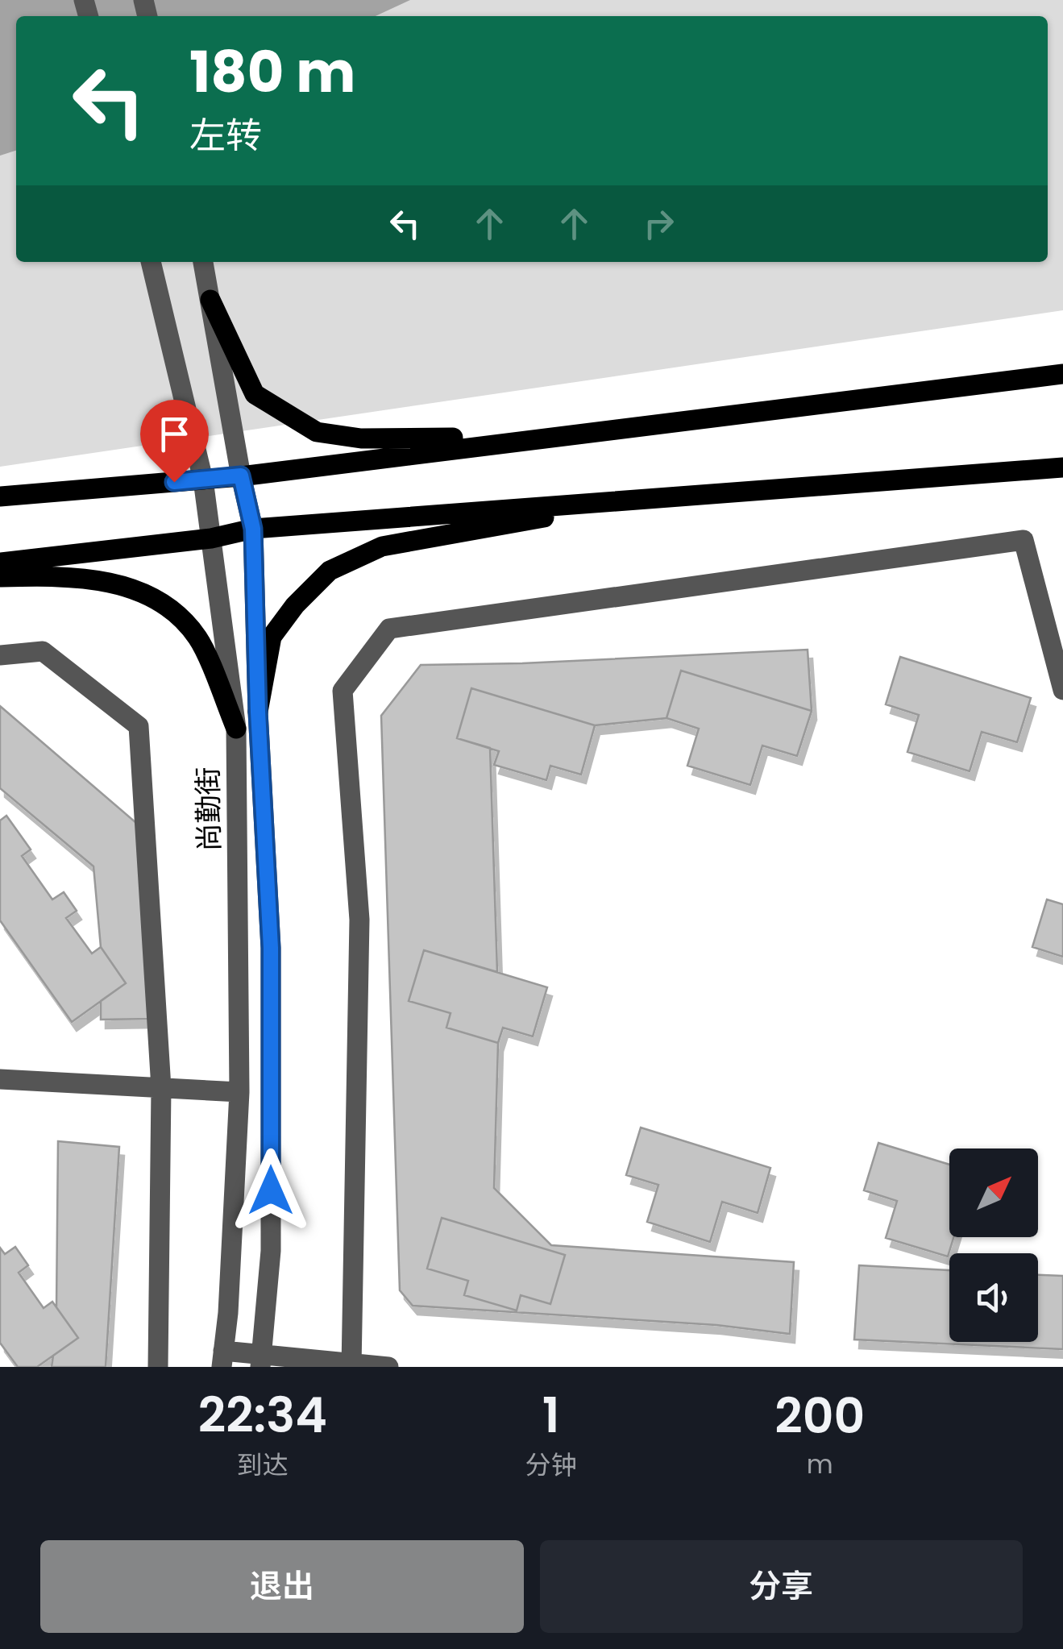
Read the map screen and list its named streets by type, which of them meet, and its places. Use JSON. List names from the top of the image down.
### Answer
{
  "streets": {
    "street": ["尚勤街"]
  },
  "north": "top right",
  "page": {
    "turn": ["180 m", "左转"],
    "eta": [
      "22:34",
      "到达",
      "1",
      "分钟",
      "200",
      "m"
    ],
    "buttons": ["退出", "分享"]
  }
}
